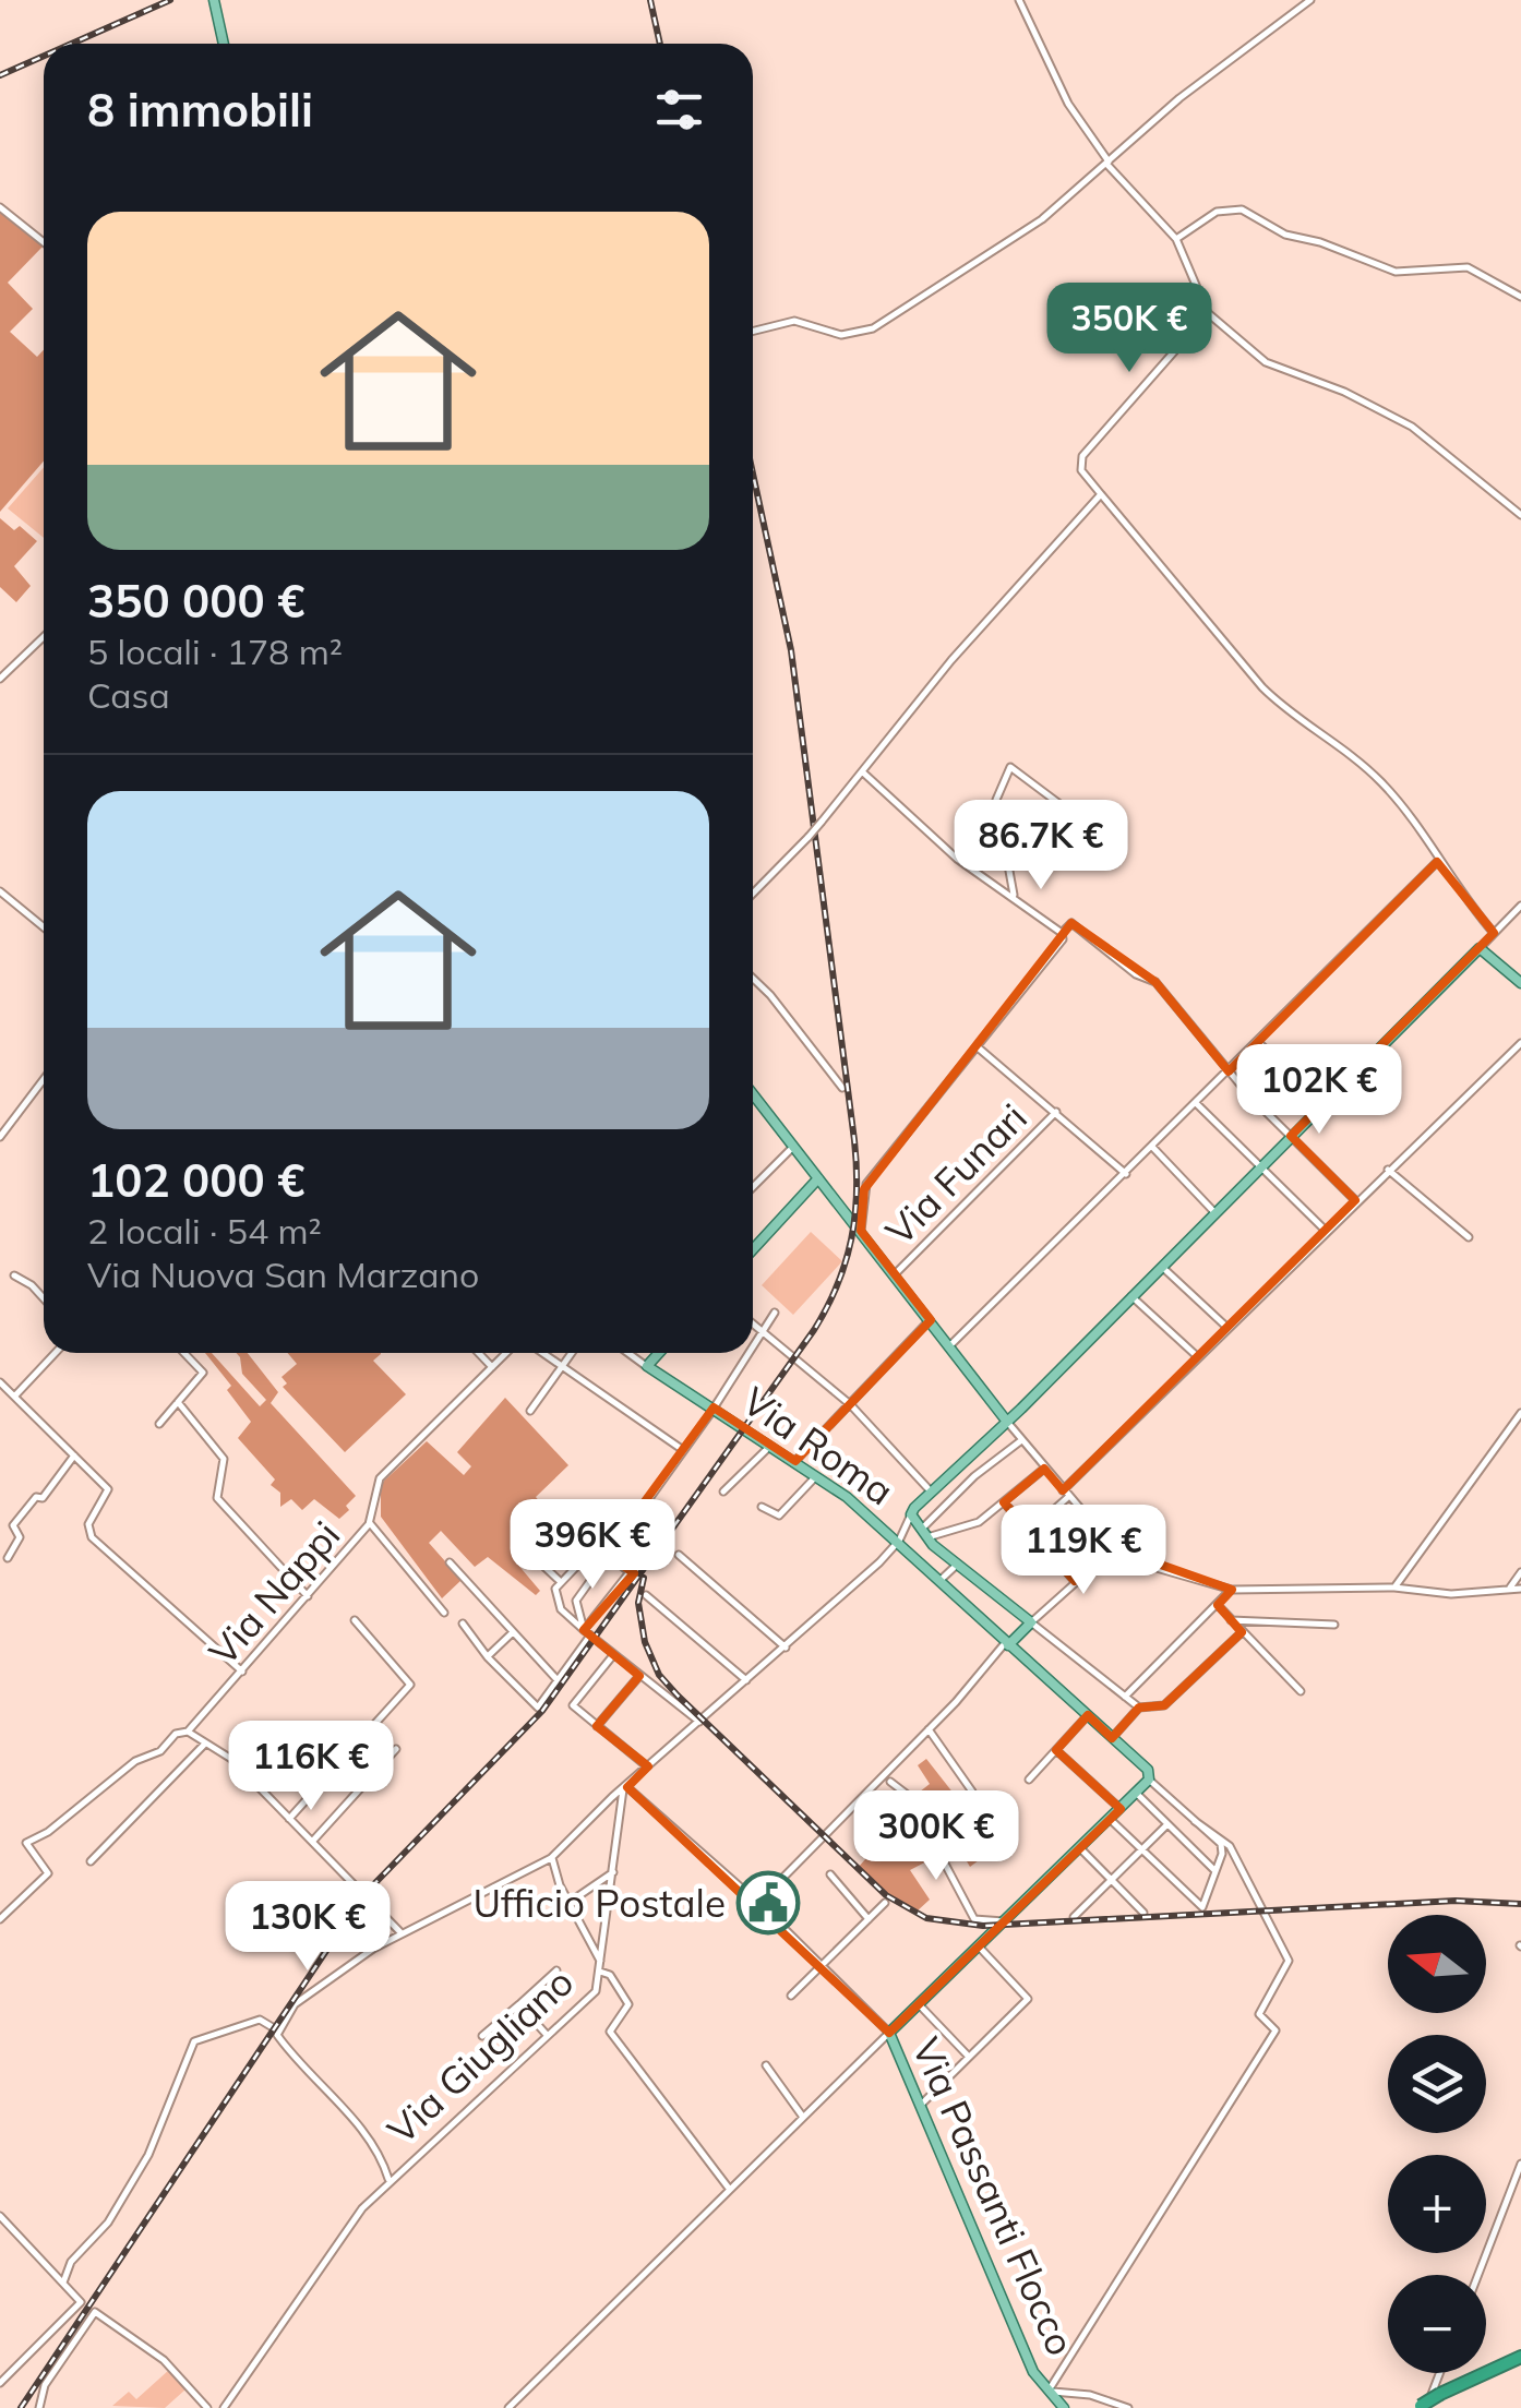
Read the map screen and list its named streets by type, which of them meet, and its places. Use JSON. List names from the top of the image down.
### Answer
{
  "streets": {
    "main road": ["Via Roma", "Via Passanti Flocco"],
    "street": ["Via Funari", "Via Nappi", "Via Giugliano"]
  },
  "crossings": [
    ["Via Giugliano", "Via Passanti Flocco"]
  ],
  "places": {
    "public building": ["Ufficio Postale"]
  },
  "north": "left",
  "page": {
    "heading": "8 immobili",
    "list": [
      {
        "name": "350 000 €",
        "note": "5 locali · 178 m² · Casa"
      },
      {
        "name": "102 000 €",
        "note": "2 locali · 54 m² · Via Nuova San Marzano"
      }
    ],
    "price": [
      "350K €",
      "86.7K €",
      "102K €",
      "396K €",
      "119K €",
      "116K €",
      "300K €",
      "130K €"
    ],
    "map_buttons": ["+", "−"]
  }
}
